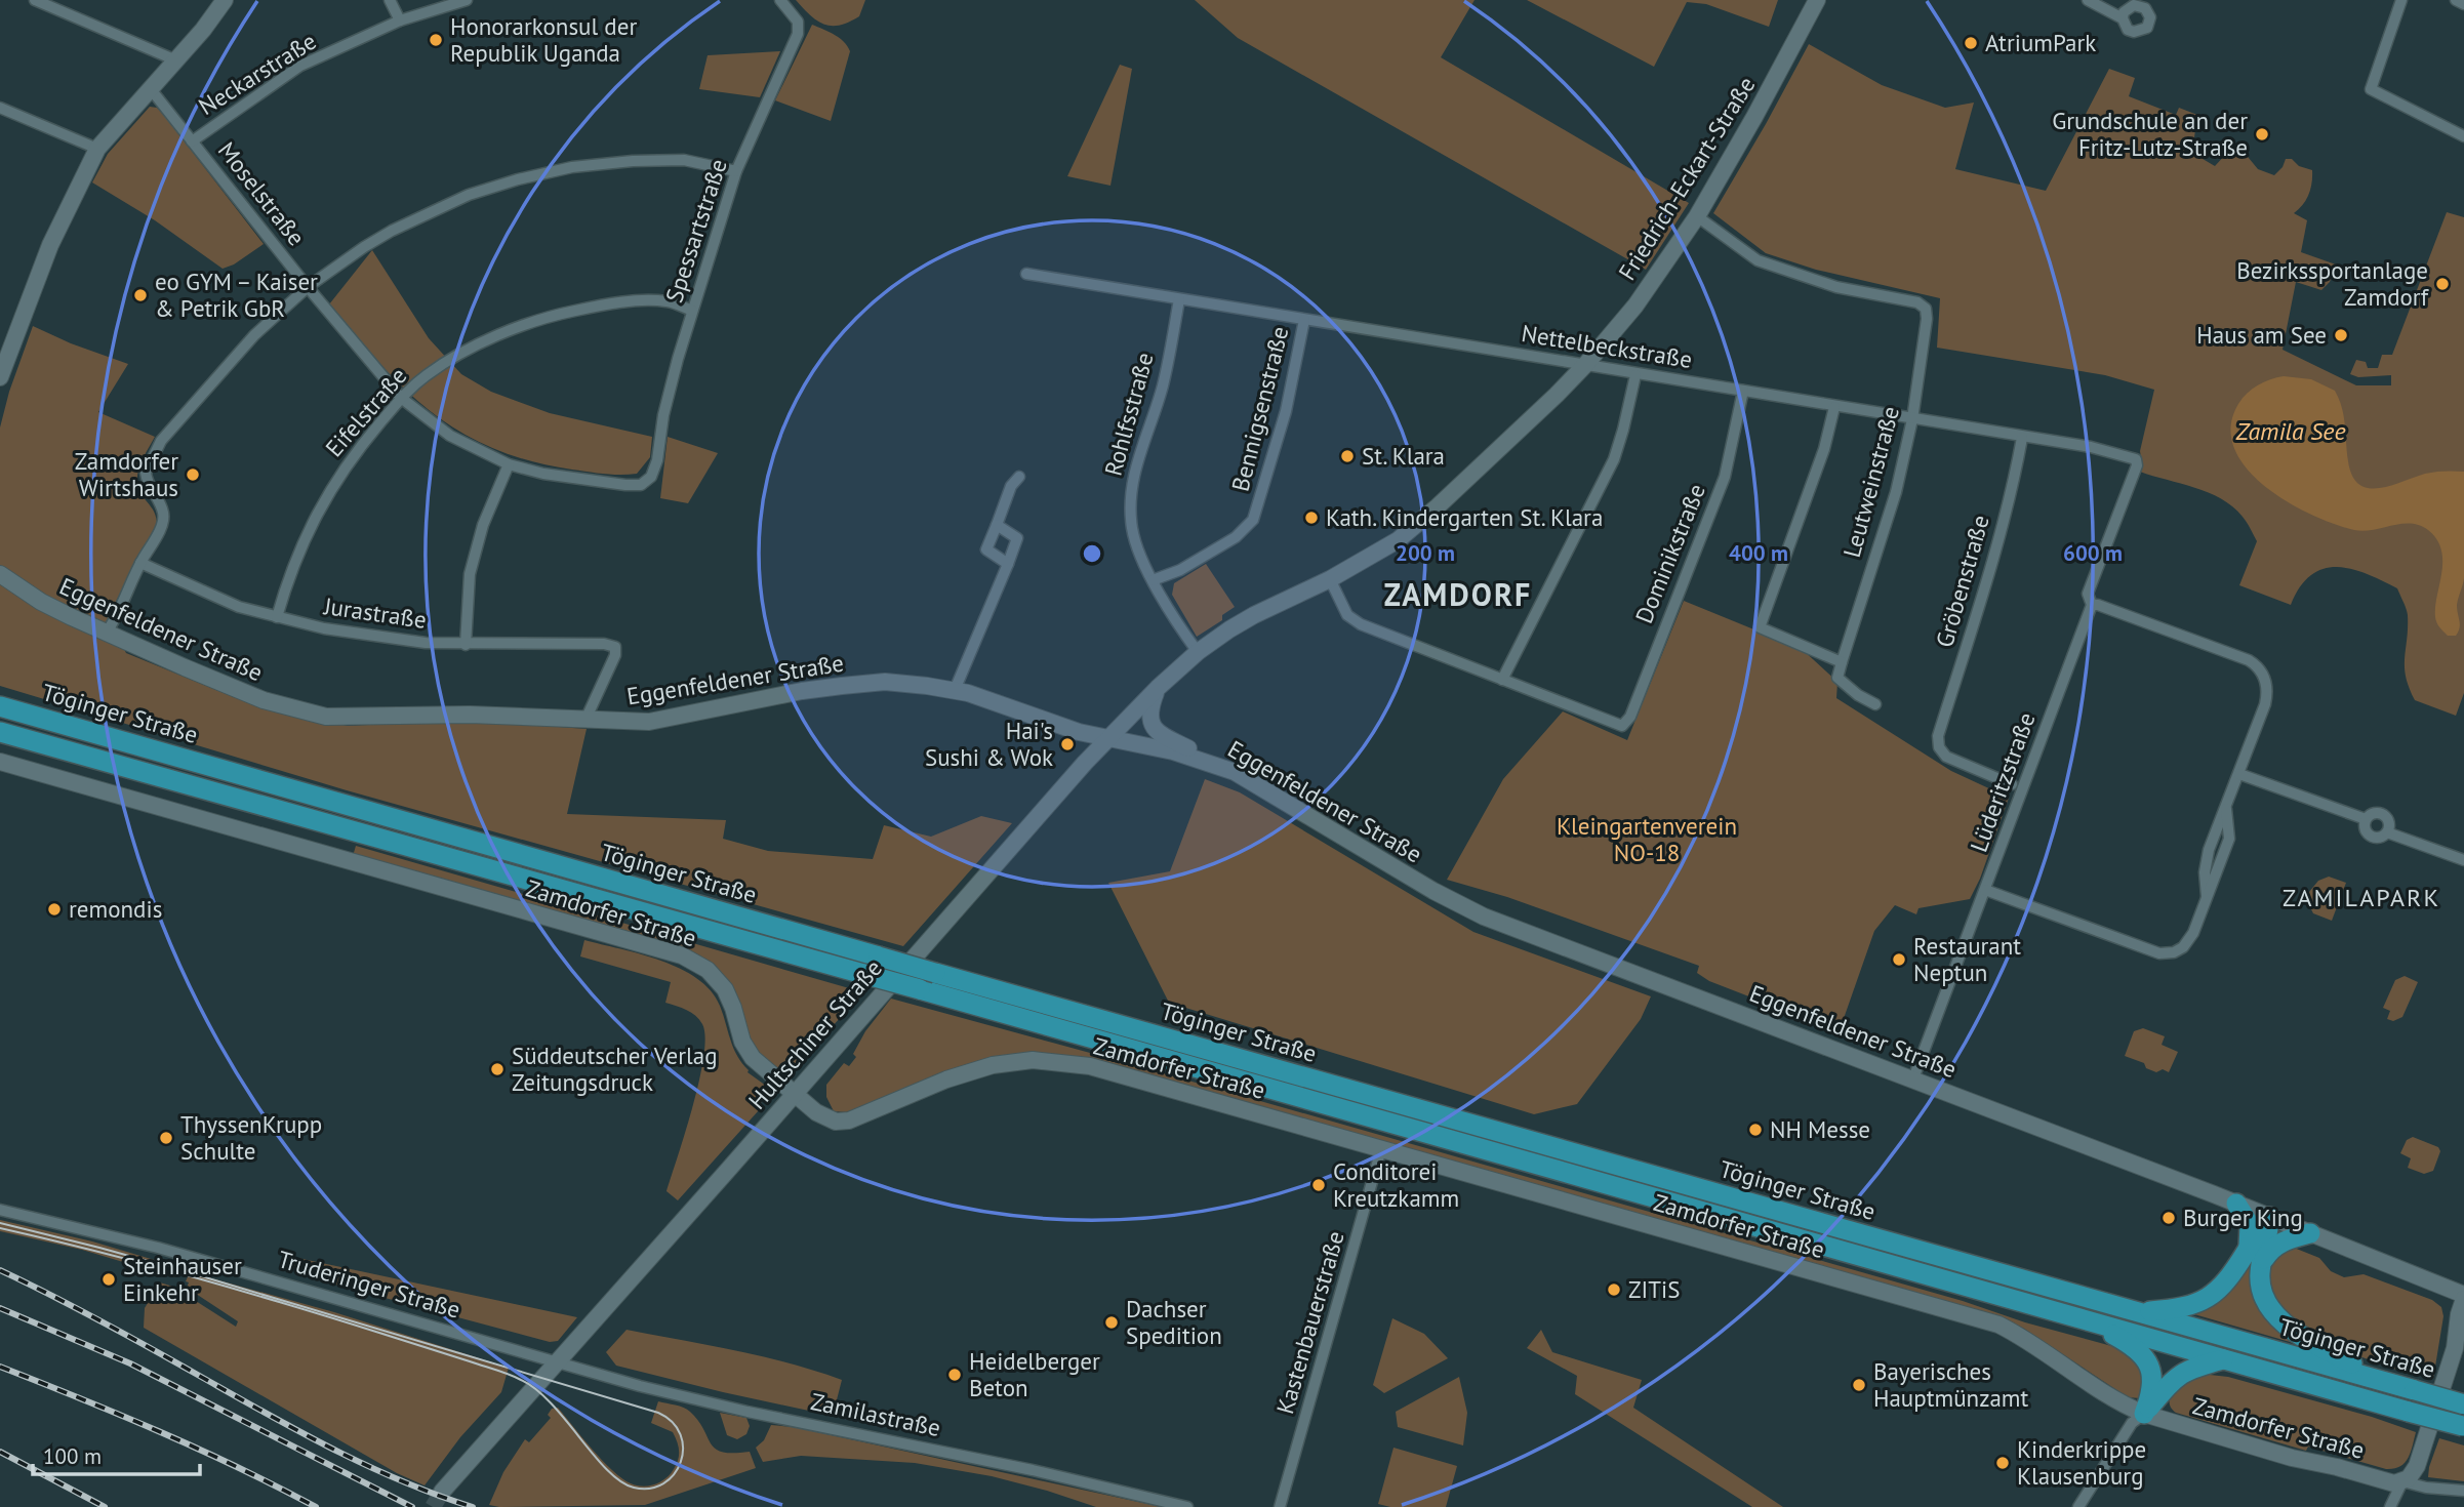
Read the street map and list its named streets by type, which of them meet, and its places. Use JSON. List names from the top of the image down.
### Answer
{
  "streets": {
    "highway": ["Töginger Straße"],
    "street": [
      "Neckarstraße",
      "Friedrich-Eckart-Straße",
      "Moselstraße",
      "Spessartstraße",
      "Nettelbeckstraße",
      "Bennigsenstraße",
      "Eifelstraße",
      "Rohlfsstraße",
      "Leutweinstraße",
      "Dominikstraße",
      "Gröbenstraße",
      "Jurastraße",
      "Eggenfeldener Straße",
      "Lüderitzstraße",
      "Zamdorfer Straße",
      "Hultschiner Straße",
      "Truderinger Straße",
      "Kastenbauerstraße",
      "Zamilastraße"
    ]
  },
  "crossings": [
    ["Neckarstraße", "Moselstraße"],
    ["Friedrich-Eckart-Straße", "Nettelbeckstraße"],
    ["Friedrich-Eckart-Straße", "Rohlfsstraße"],
    ["Friedrich-Eckart-Straße", "Leutweinstraße"],
    ["Friedrich-Eckart-Straße", "Eggenfeldener Straße"],
    ["Friedrich-Eckart-Straße", "Hultschiner Straße"],
    ["Moselstraße", "Spessartstraße"],
    ["Moselstraße", "Eifelstraße"],
    ["Spessartstraße", "Eifelstraße"],
    ["Nettelbeckstraße", "Bennigsenstraße"],
    ["Nettelbeckstraße", "Rohlfsstraße"],
    ["Nettelbeckstraße", "Leutweinstraße"],
    ["Nettelbeckstraße", "Dominikstraße"],
    ["Nettelbeckstraße", "Gröbenstraße"],
    ["Nettelbeckstraße", "Lüderitzstraße"],
    ["Bennigsenstraße", "Rohlfsstraße"],
    ["Eifelstraße", "Jurastraße"],
    ["Jurastraße", "Eggenfeldener Straße"],
    ["Eggenfeldener Straße", "Lüderitzstraße"],
    ["Eggenfeldener Straße", "Hultschiner Straße"],
    ["Zamdorfer Straße", "Hultschiner Straße"],
    ["Zamdorfer Straße", "Kastenbauerstraße"],
    ["Hultschiner Straße", "Truderinger Straße"],
    ["Hultschiner Straße", "Zamilastraße"],
    ["Truderinger Straße", "Zamilastraße"]
  ],
  "districts": ["ZAMDORF", "ZAMILAPARK"],
  "water": ["Zamila See"],
  "parks": ["Kleingartenverein NO-18"],
  "places": [
    "Honorarkonsul der Republik Uganda",
    "AtriumPark",
    "Grundschule an der Fritz-Lutz-Straße",
    "Bezirkssportanlage Zamdorf",
    "eo GYM – Kaiser & Petrik GbR",
    "Haus am See",
    "St. Klara",
    "Zamdorfer Wirtshaus",
    "Kath. Kindergarten St. Klara",
    "Hai's Sushi & Wok",
    "remondis",
    "Restaurant Neptun",
    "Süddeutscher Verlag Zeitungsdruck",
    "NH Messe",
    "ThyssenKrupp Schulte",
    "Conditorei Kreutzkamm",
    "Burger King",
    "Steinhauser Einkehr",
    "ZITiS",
    "Dachser Spedition",
    "Heidelberger Beton",
    "Bayerisches Hauptmünzamt",
    "Kinderkrippe Klausenburg"
  ],
  "scale_bar": "100 m",
  "rings": ["200 m", "400 m", "600 m"]
}
